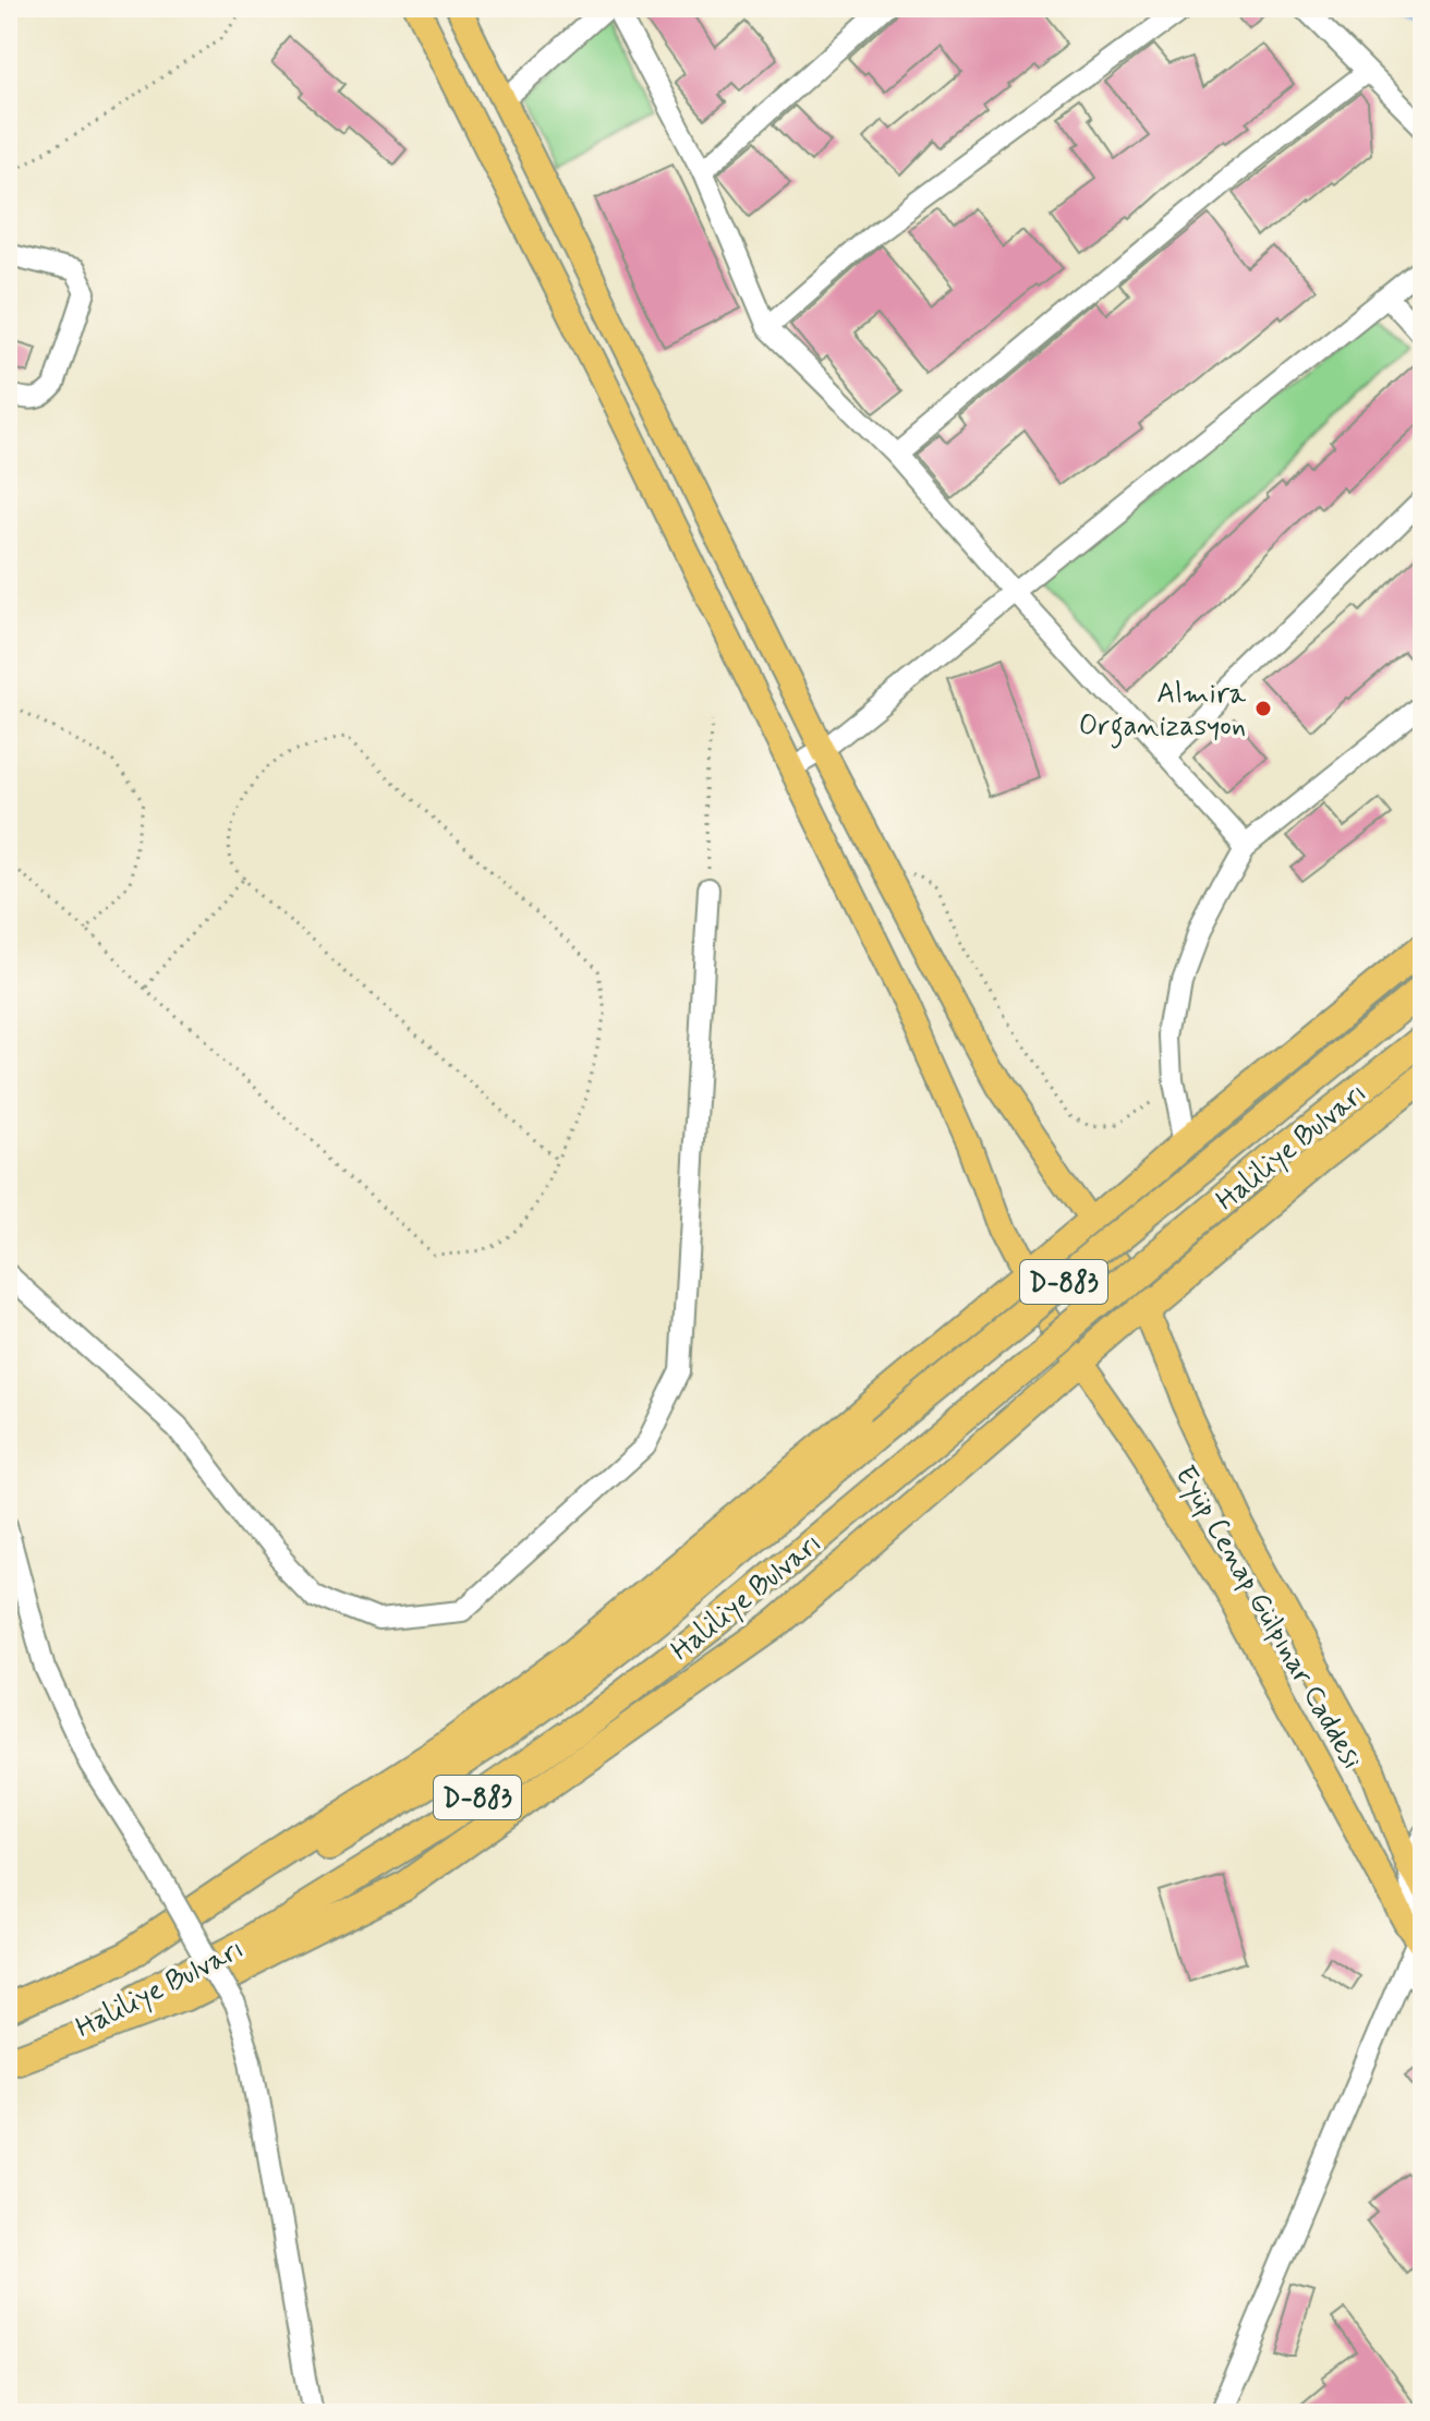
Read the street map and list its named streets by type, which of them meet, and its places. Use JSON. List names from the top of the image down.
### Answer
{
  "streets": {
    "highway": ["Haliliye Bulvarı", "D-883"],
    "main road": ["Eyüp Cenap Gülpınar Caddesi"]
  },
  "places": ["Almira Organizasyon"]
}
